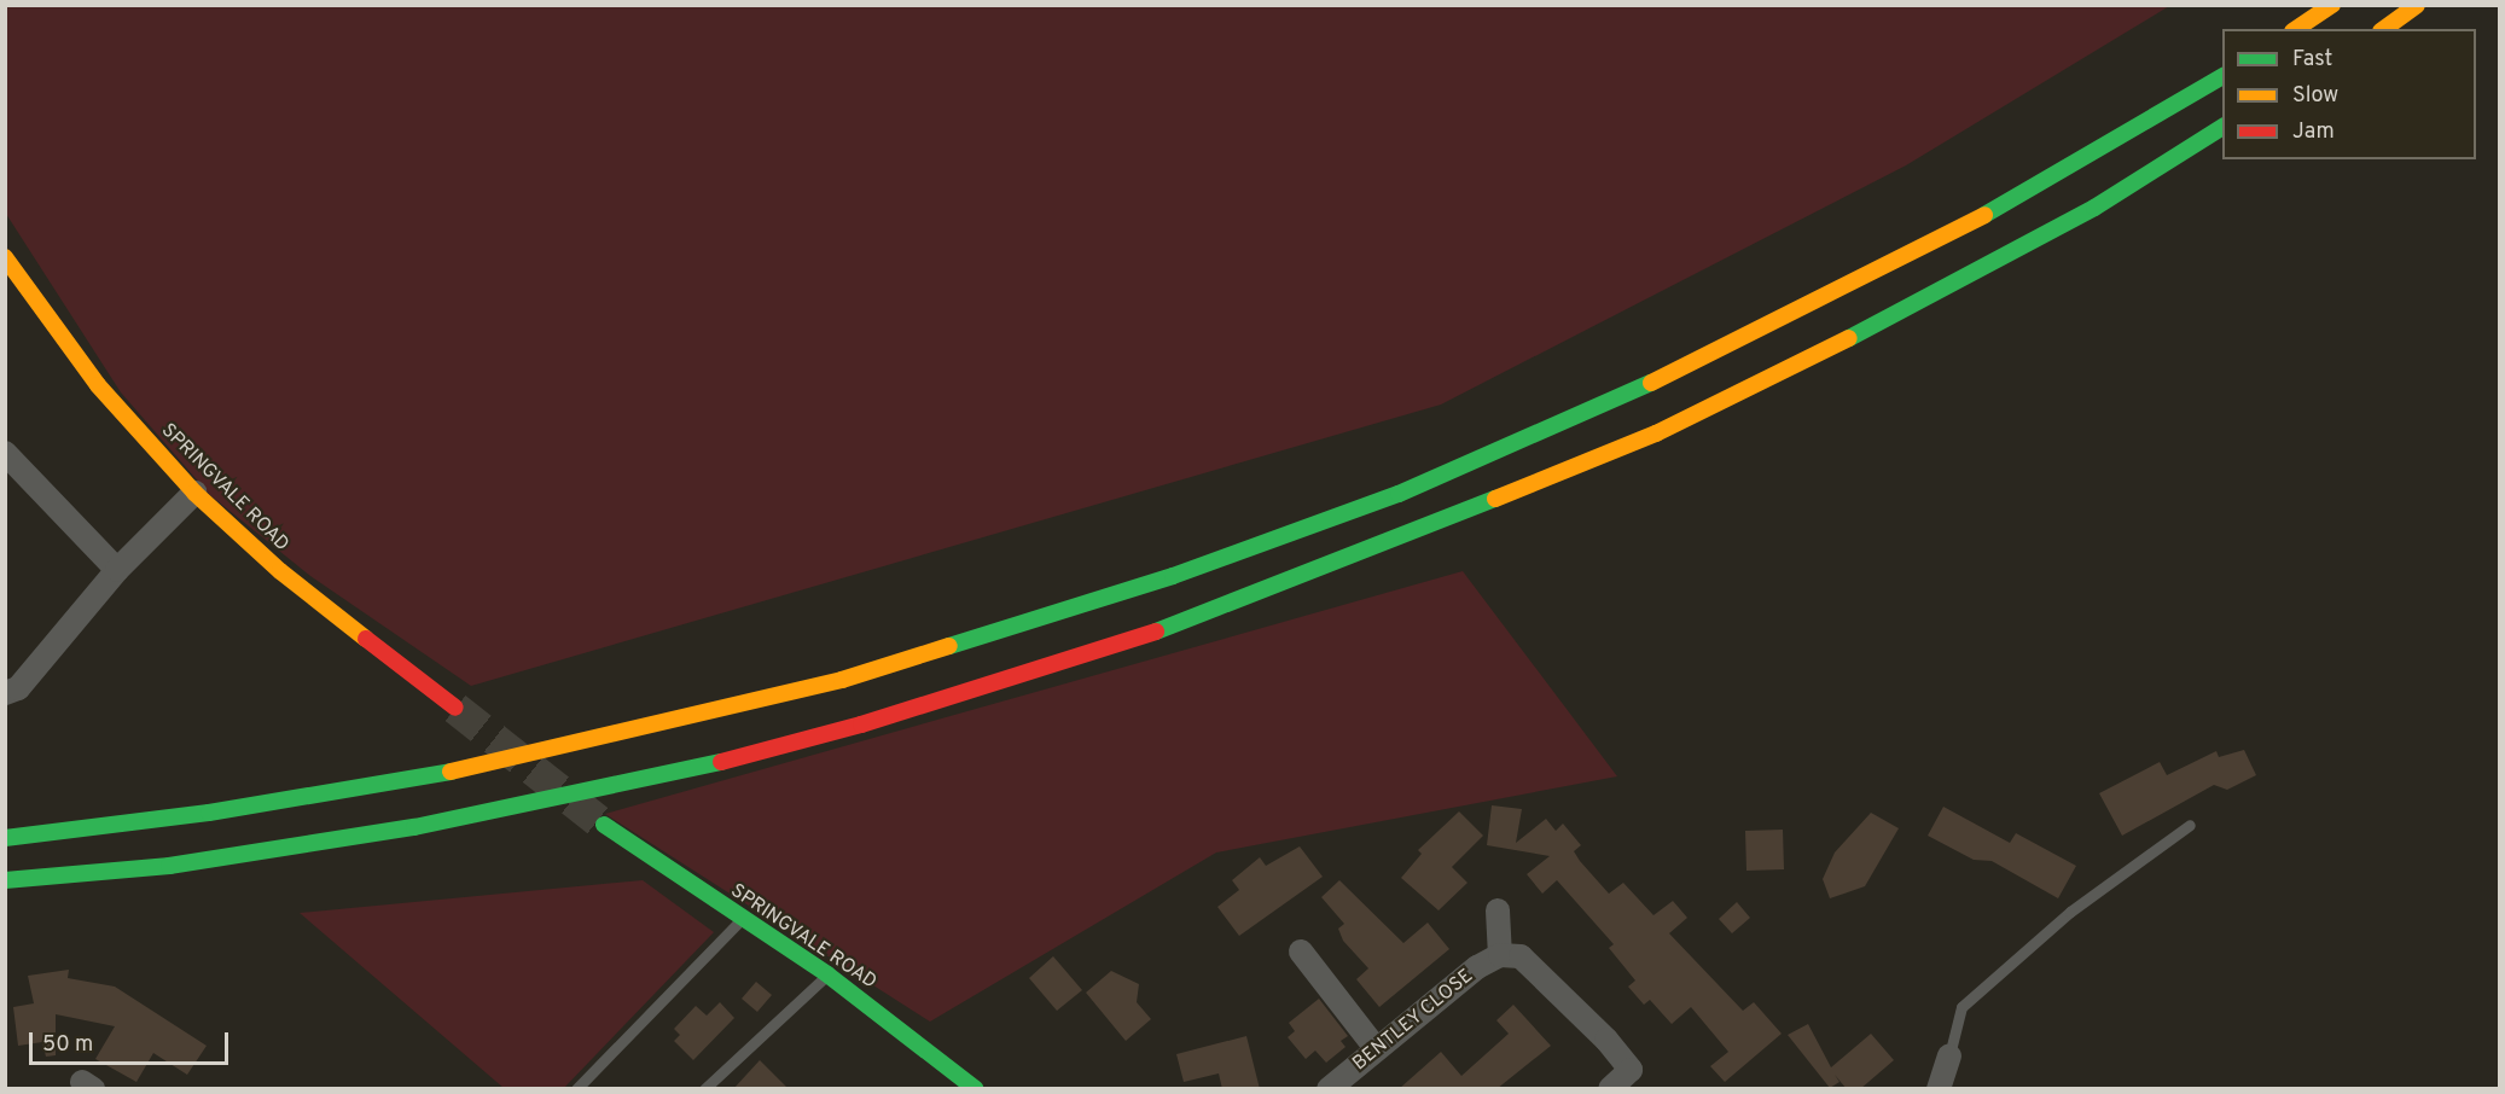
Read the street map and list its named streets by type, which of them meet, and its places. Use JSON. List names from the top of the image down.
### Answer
{
  "streets": {
    "main road": ["SPRINGVALE ROAD"],
    "street": ["BENTLEY CLOSE"]
  },
  "legend": ["Fast", "Slow", "Jam"],
  "scale_bar": "50 m"
}
